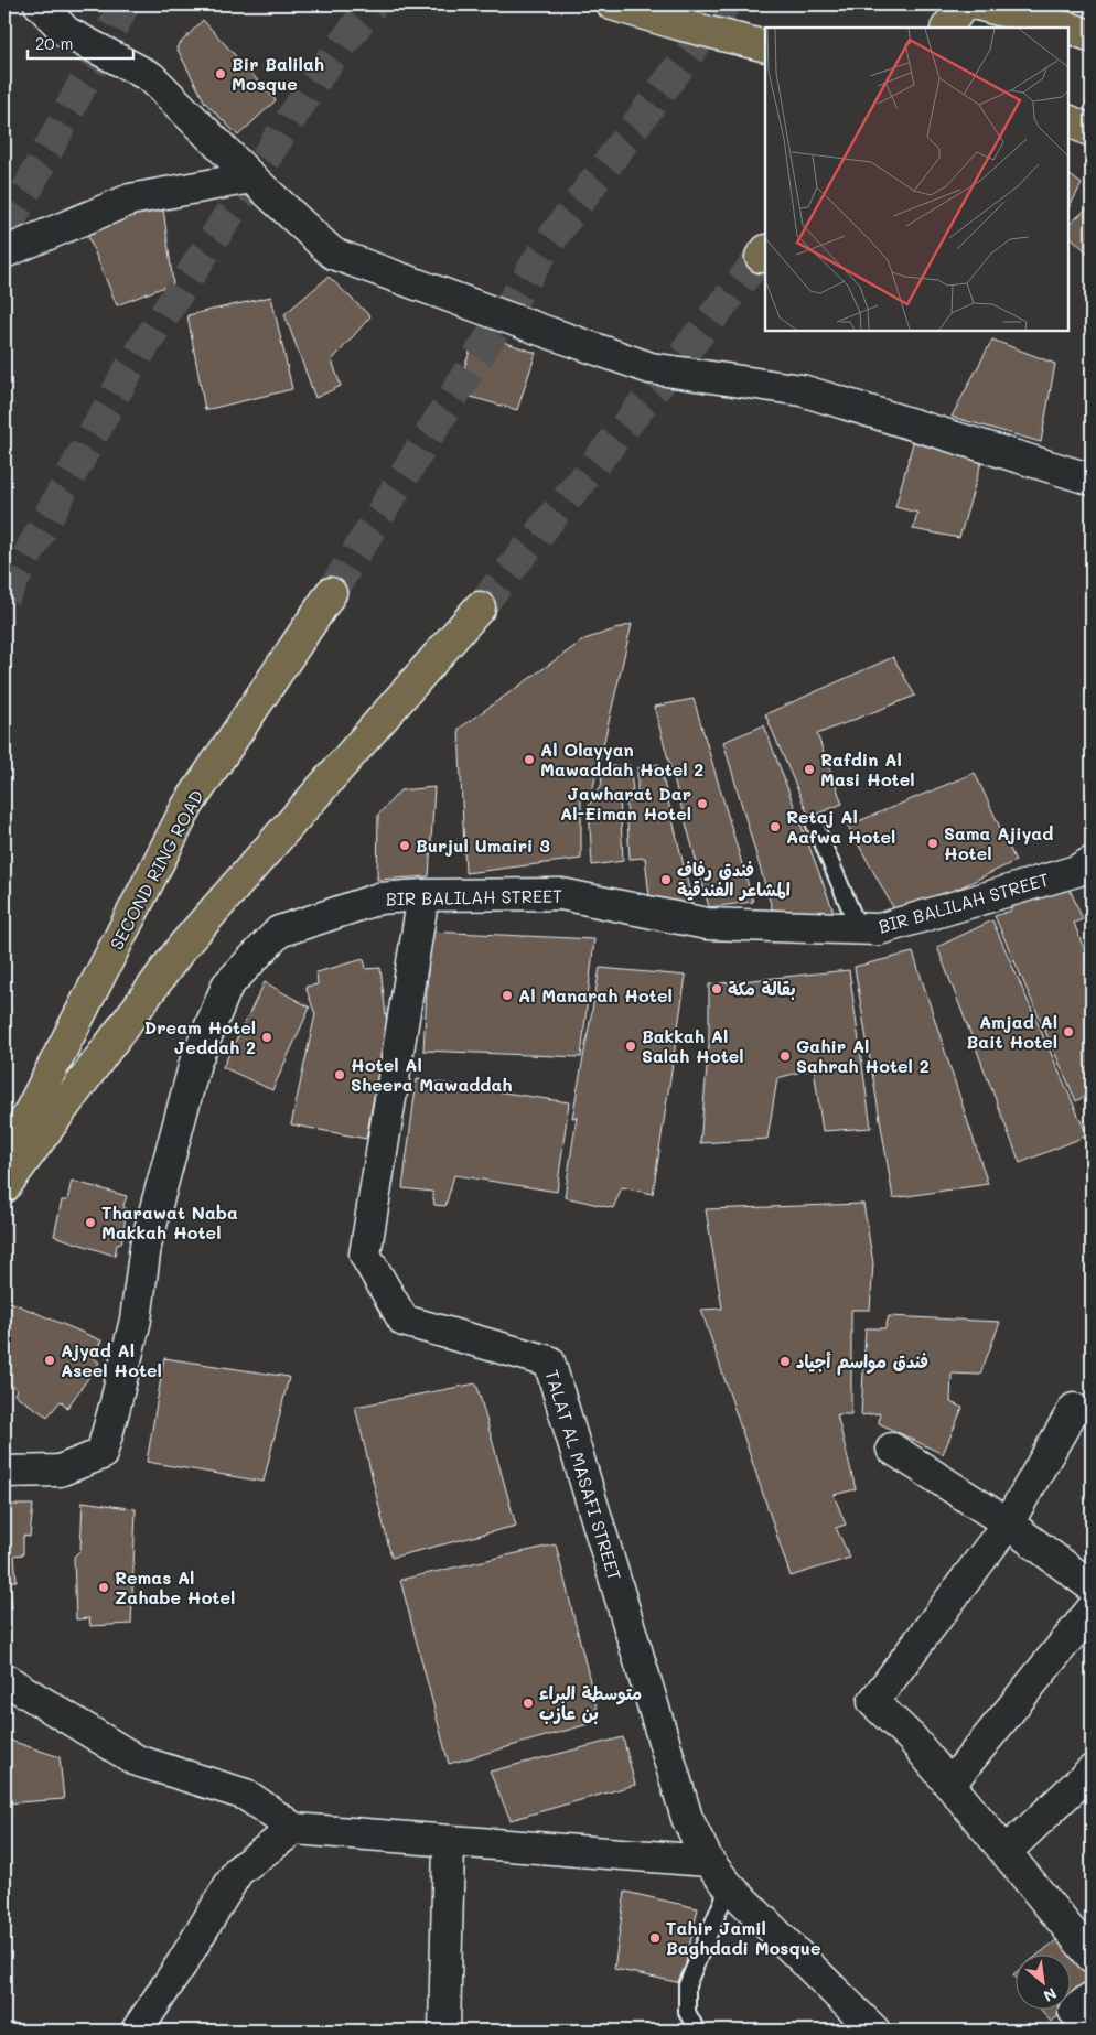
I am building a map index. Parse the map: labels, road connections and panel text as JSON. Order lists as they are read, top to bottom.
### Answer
{
  "streets": {
    "main road": ["SECOND RING ROAD"],
    "street": ["BIR BALILAH STREET", "TALAT AL MASAFI STREET"]
  },
  "crossings": [
    ["BIR BALILAH STREET", "TALAT AL MASAFI STREET"]
  ],
  "places": [
    "Bir Balilah Mosque",
    "Al Olayyan Mawaddah Hotel 2",
    "Rafdin Al Masi Hotel",
    "Jawharat Dar Al-Eiman Hotel",
    "Retaj Al Aafwa Hotel",
    "Sama Ajiyad Hotel",
    "Burjul Umairi 3",
    "فندق رفاف المشاعر الفندقية",
    "بقالة مكة",
    "Al Manarah Hotel",
    "Amjad Al Bait Hotel",
    "Dream Hotel Jeddah 2",
    "Bakkah Al Salah Hotel",
    "Gahir Al Sahrah Hotel 2",
    "Hotel Al Sheera Mawaddah",
    "Tharawat Naba Makkah Hotel",
    "Ajyad Al Aseel Hotel",
    "فندق مواسم أجياد",
    "Remas Al Zahabe Hotel",
    "متوسطة البراء بن عازب",
    "Tahir Jamil Baghdadi Mosque"
  ],
  "scale_bar": "20 m",
  "north": "bottom right"
}
